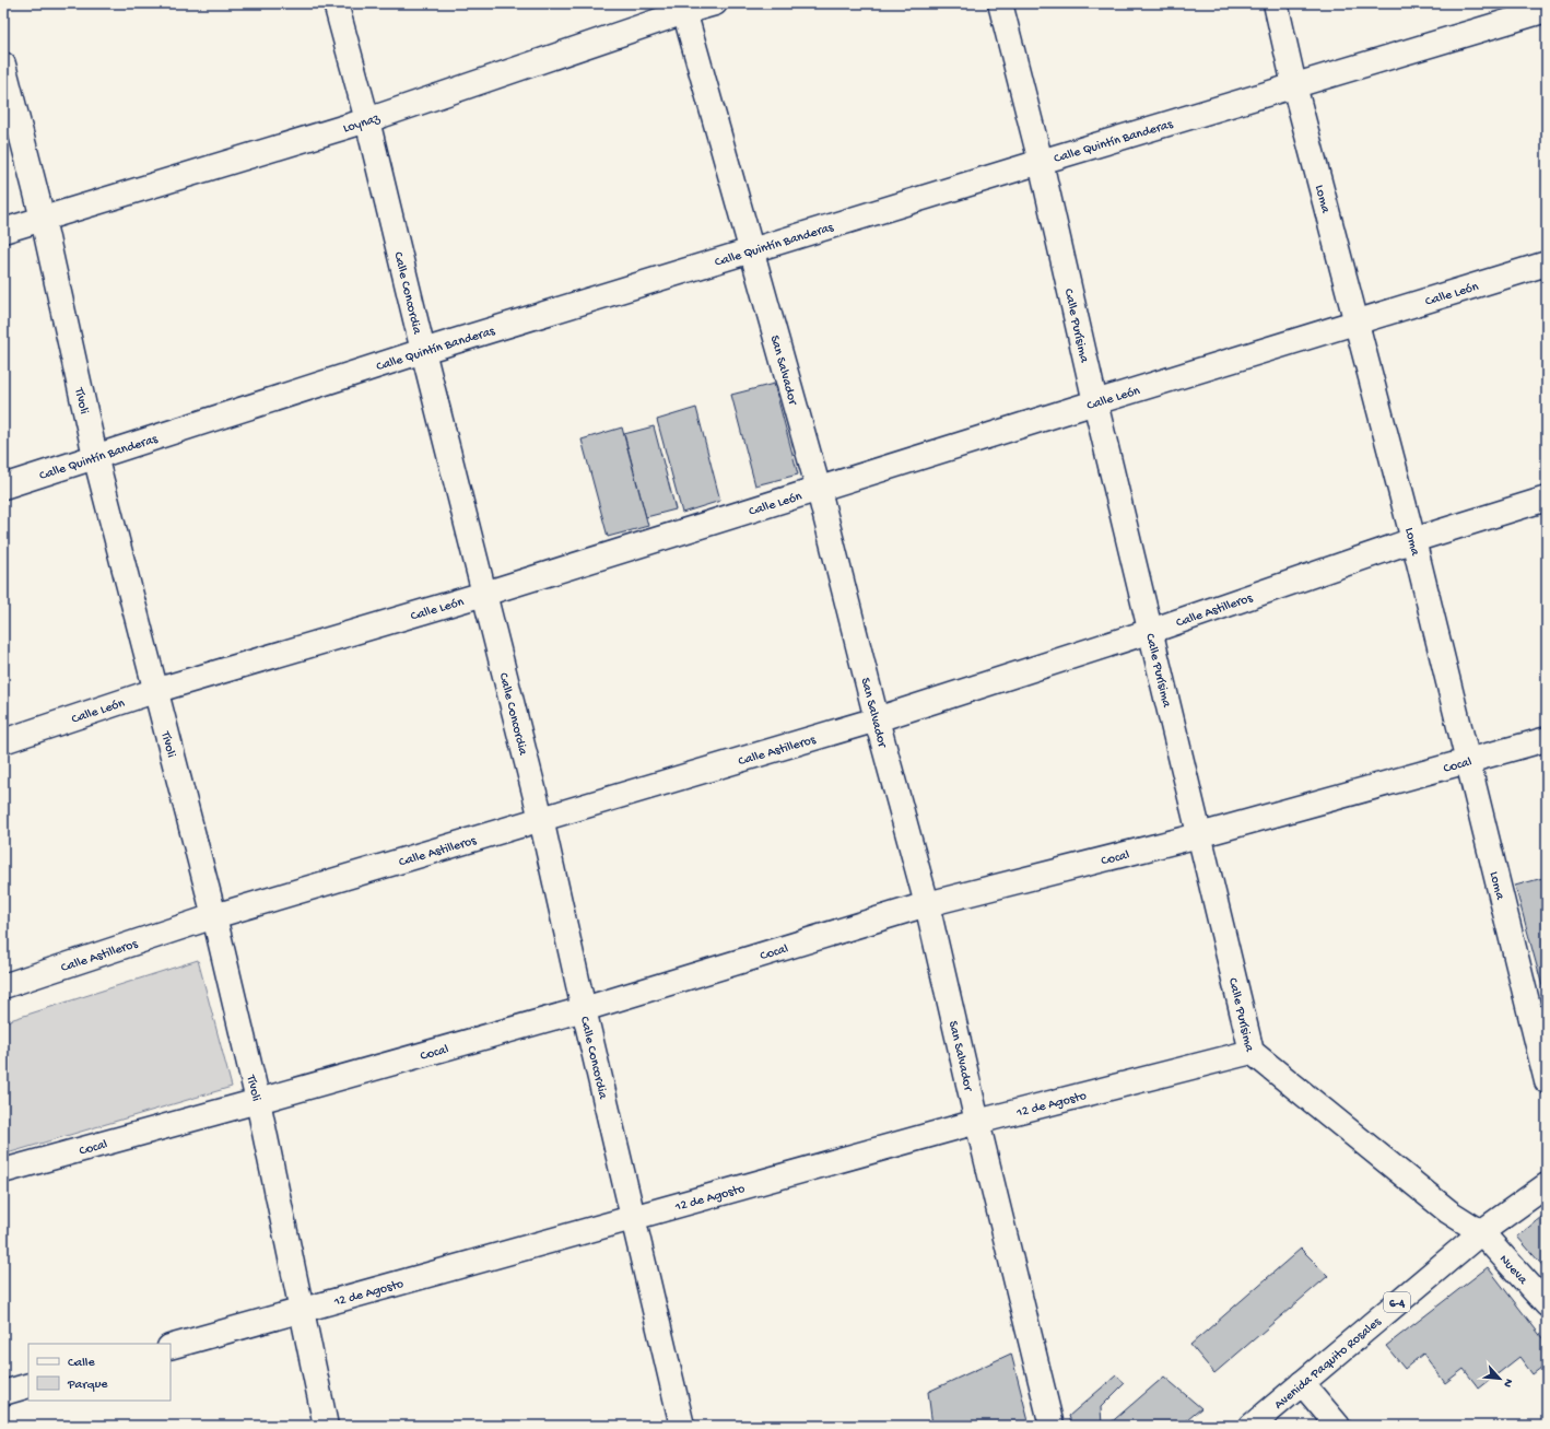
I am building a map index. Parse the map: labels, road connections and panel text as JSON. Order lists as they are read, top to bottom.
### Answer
{
  "streets": {
    "street": [
      "Loynaz",
      "Calle Quintín Banderas",
      "Loma",
      "Calle Concordia",
      "Calle León",
      "Calle Purísima",
      "San Salvador",
      "Tívoli",
      "Calle Astilleros",
      "Cocal",
      "12 de Agosto",
      "Nueva",
      "6-4",
      "Avenida Paquito Rosales"
    ]
  },
  "crossings": [
    ["Loynaz", "Calle Concordia"],
    ["Loynaz", "San Salvador"],
    ["Loynaz", "Tívoli"],
    ["Calle Quintín Banderas", "Loma"],
    ["Calle Quintín Banderas", "Calle Concordia"],
    ["Calle Quintín Banderas", "Calle Purísima"],
    ["Calle Quintín Banderas", "San Salvador"],
    ["Calle Quintín Banderas", "Tívoli"],
    ["Loma", "Calle León"],
    ["Loma", "Calle Astilleros"],
    ["Loma", "Cocal"],
    ["Calle Concordia", "Calle León"],
    ["Calle Concordia", "Calle Astilleros"],
    ["Calle Concordia", "Cocal"],
    ["Calle Concordia", "12 de Agosto"],
    ["Calle León", "Calle Purísima"],
    ["Calle León", "San Salvador"],
    ["Calle León", "Tívoli"],
    ["Calle Purísima", "Calle Astilleros"],
    ["Calle Purísima", "Cocal"],
    ["Calle Purísima", "12 de Agosto"],
    ["Calle Purísima", "Nueva"],
    ["Calle Purísima", "Avenida Paquito Rosales"],
    ["San Salvador", "Calle Astilleros"],
    ["San Salvador", "Cocal"],
    ["San Salvador", "12 de Agosto"],
    ["Tívoli", "Calle Astilleros"],
    ["Tívoli", "Cocal"],
    ["Tívoli", "12 de Agosto"],
    ["Nueva", "Avenida Paquito Rosales"]
  ],
  "legend": ["Calle", "Parque"],
  "north": "bottom right"
}
